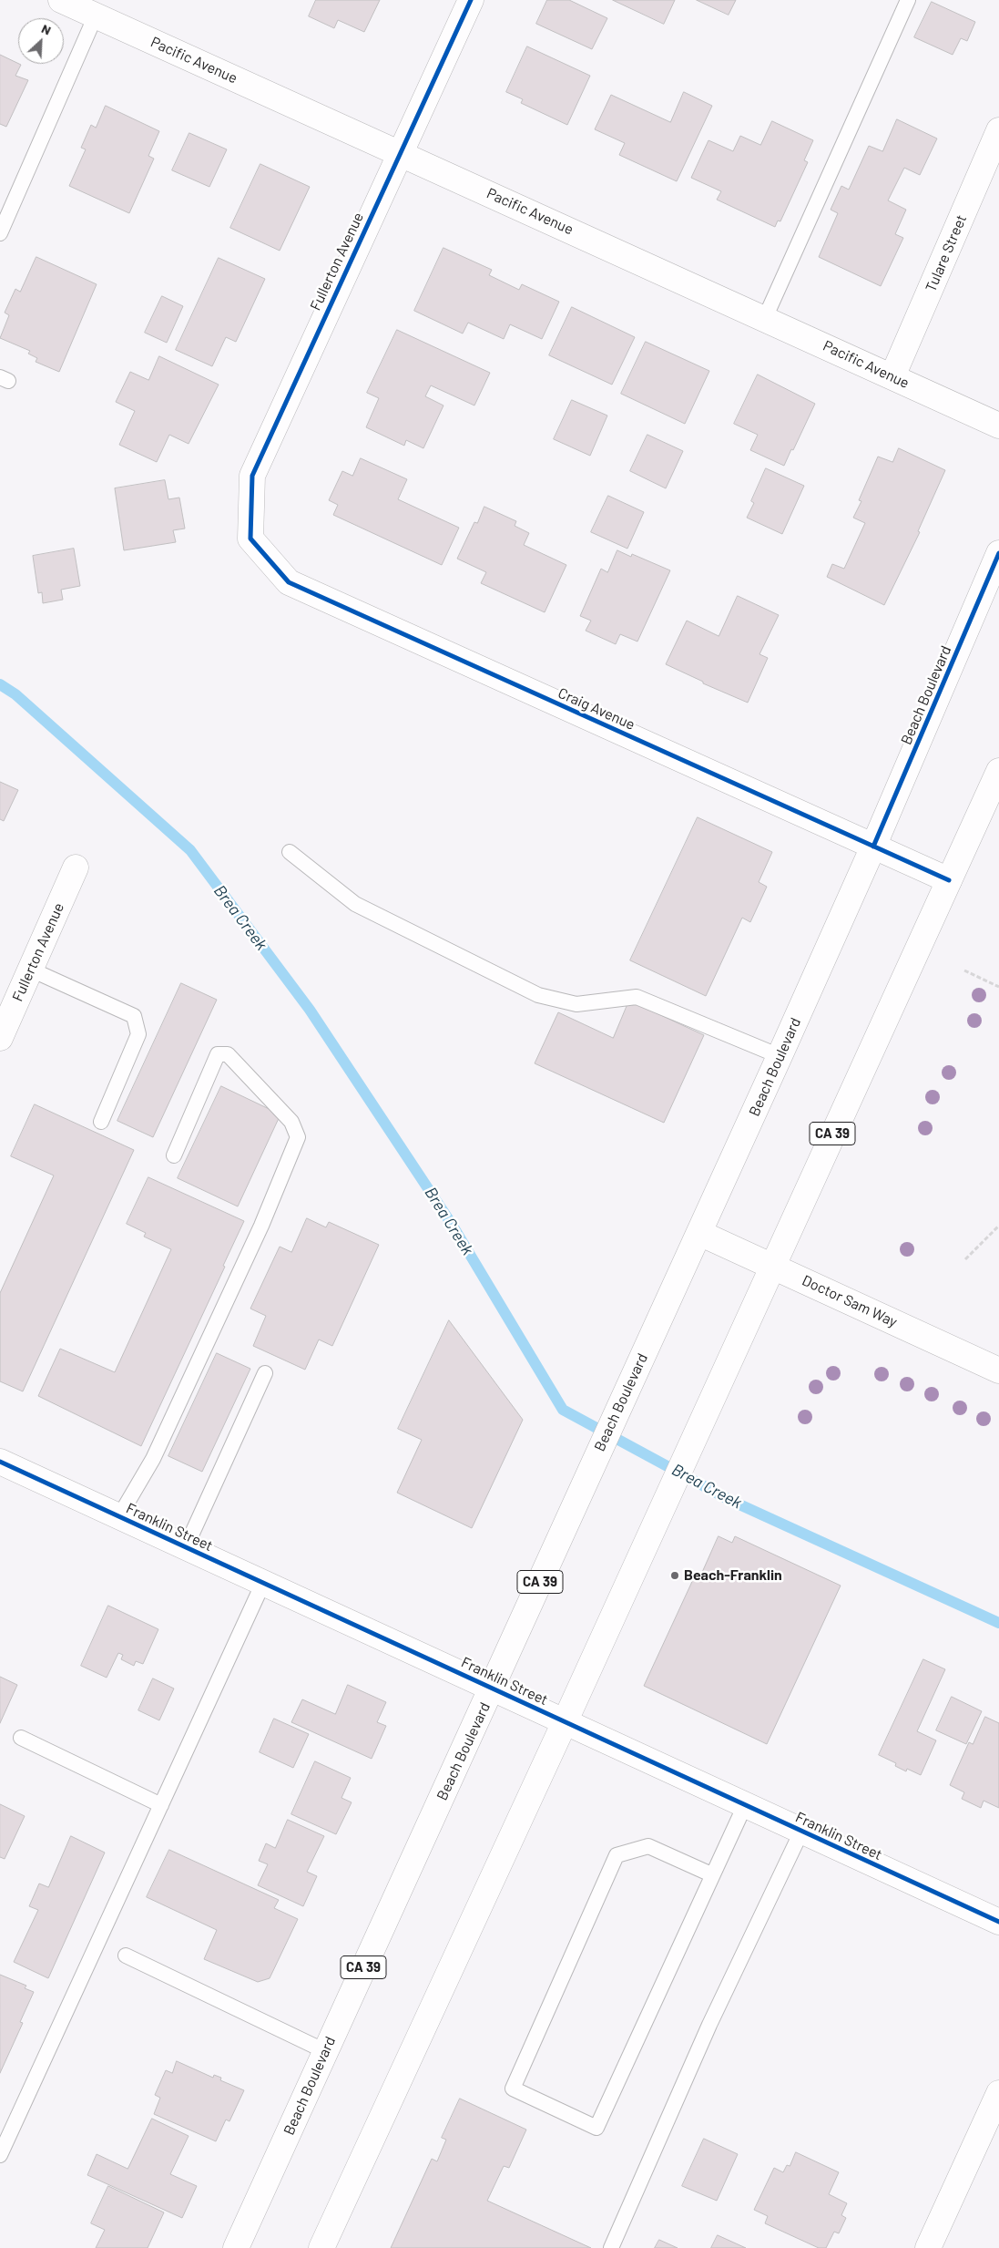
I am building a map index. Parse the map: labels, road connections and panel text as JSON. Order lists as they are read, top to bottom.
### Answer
{
  "streets": {
    "street": [
      "Pacific Avenue",
      "Tulare Street",
      "Fullerton Avenue",
      "Beach Boulevard",
      "Craig Avenue",
      "CA 39",
      "Doctor Sam Way",
      "Franklin Street"
    ]
  },
  "crossings": [
    ["Pacific Avenue", "Tulare Street"],
    ["Pacific Avenue", "Fullerton Avenue"],
    ["Fullerton Avenue", "Craig Avenue"],
    ["Beach Boulevard", "Craig Avenue"],
    ["Beach Boulevard", "Doctor Sam Way"],
    ["Beach Boulevard", "Franklin Street"],
    ["Craig Avenue", "CA 39"],
    ["CA 39", "Doctor Sam Way"],
    ["CA 39", "Franklin Street"]
  ],
  "water": ["Brea Creek"],
  "places": ["Beach-Franklin"],
  "north": "top right"
}
